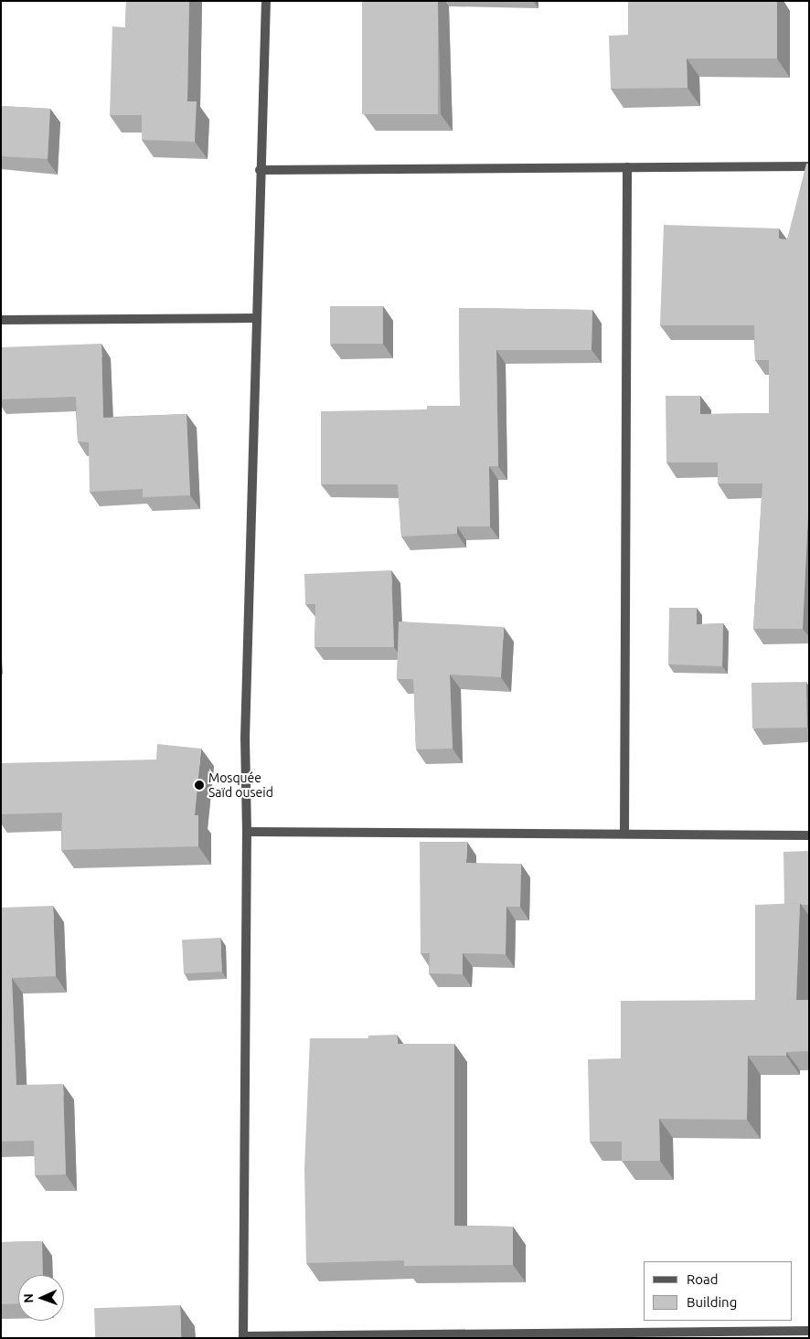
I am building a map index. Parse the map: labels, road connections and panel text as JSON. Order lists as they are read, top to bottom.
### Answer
{
  "places": ["Mosquée Saïd ouseid"],
  "legend": ["Road", "Building"],
  "north": "left"
}
